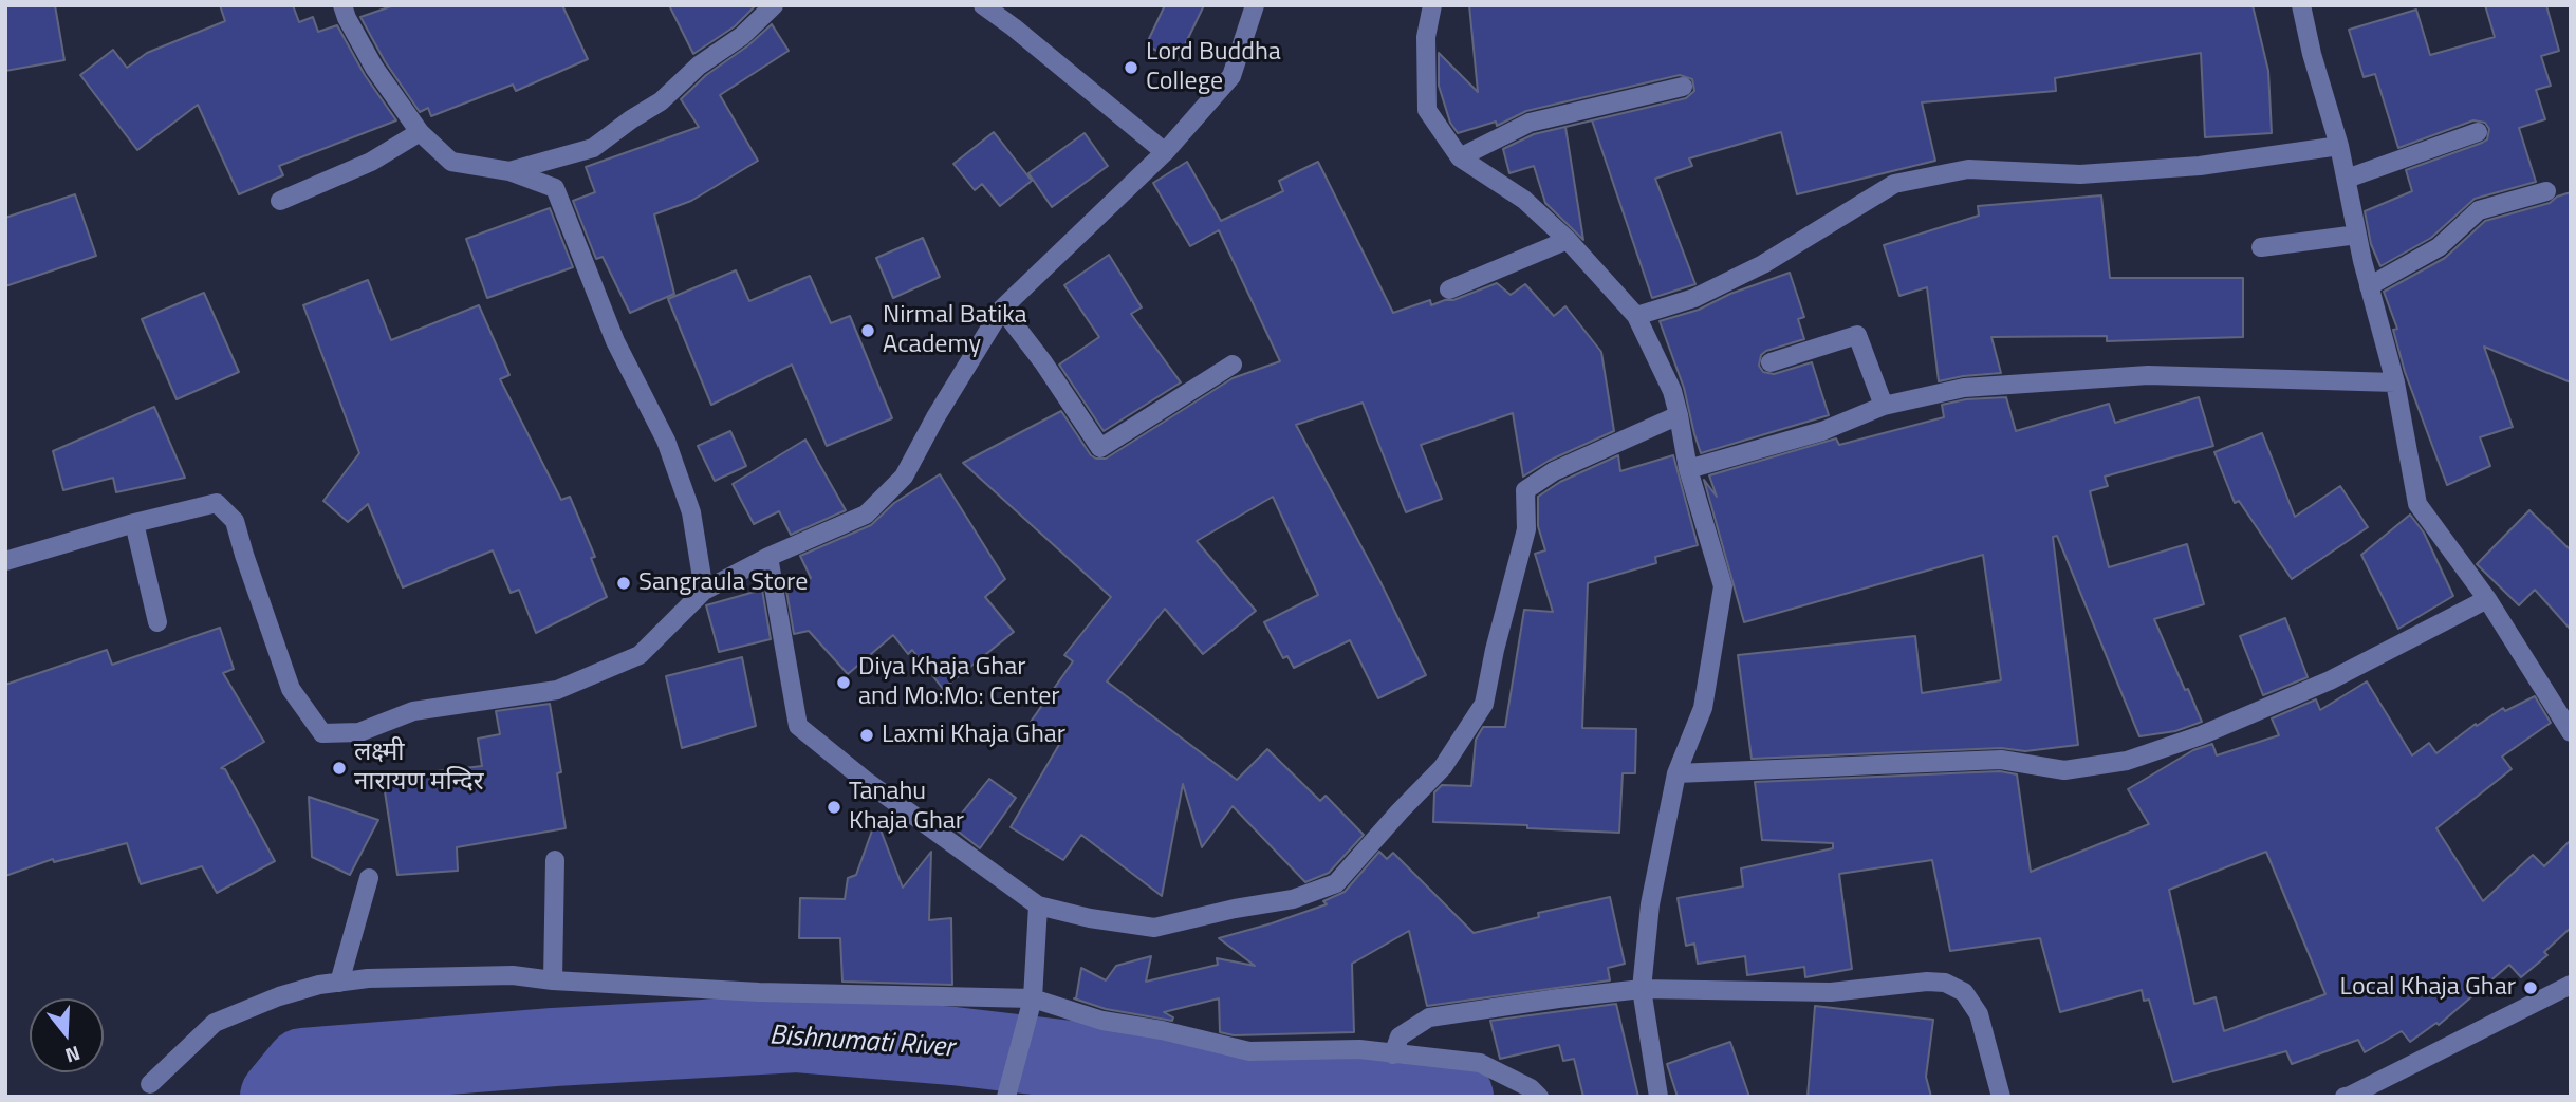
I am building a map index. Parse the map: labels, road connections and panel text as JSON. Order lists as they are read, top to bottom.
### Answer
{
  "water": ["Bishnumati River"],
  "places": [
    "Lord Buddha College",
    "Nirmal Batika Academy",
    "Sangraula Store",
    "Diya Khaja Ghar and Mo:Mo: Center",
    "Laxmi Khaja Ghar",
    "लक्ष्मी नारायण मन्दिर",
    "Tanahu Khaja Ghar",
    "Local Khaja Ghar"
  ],
  "north": "bottom"
}
